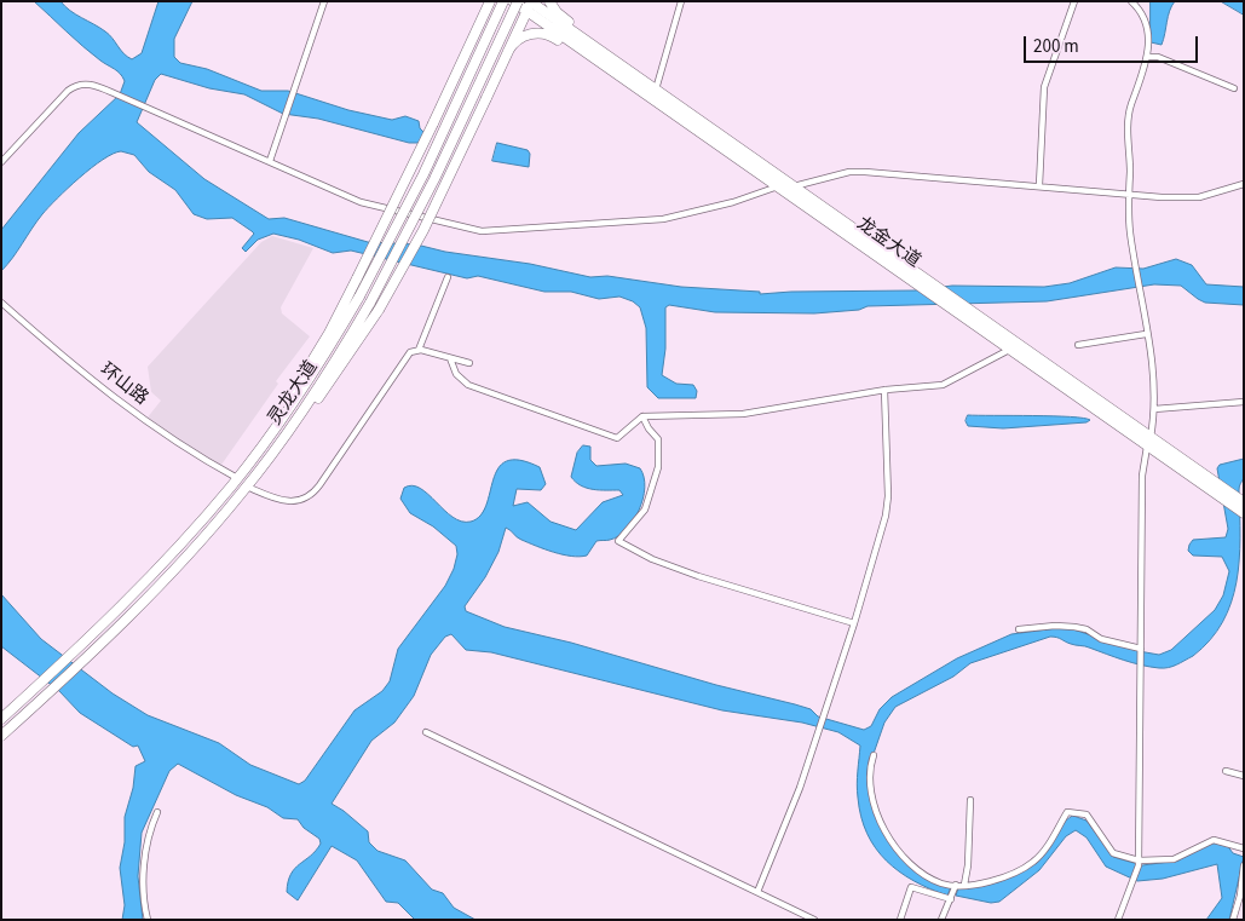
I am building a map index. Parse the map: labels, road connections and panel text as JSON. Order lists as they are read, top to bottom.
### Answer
{
  "streets": {
    "main road": ["龙金大道", "灵龙大道"],
    "street": ["环山路"]
  },
  "crossings": [
    ["环山路", "灵龙大道"]
  ],
  "scale_bar": "200 m"
}
